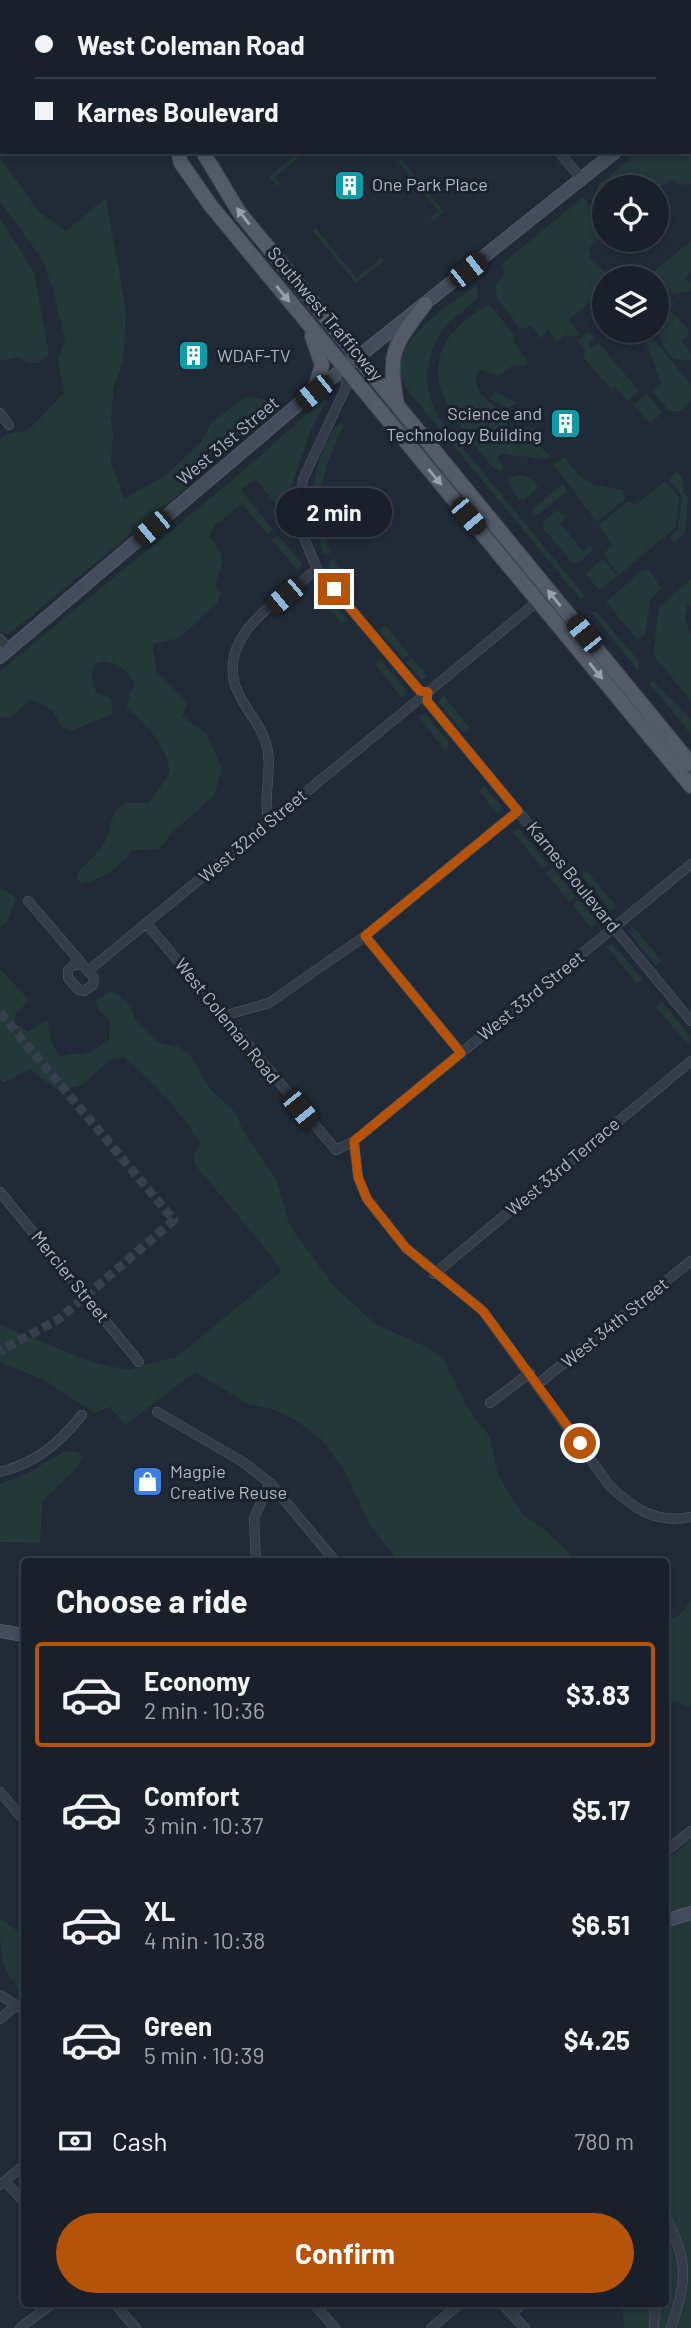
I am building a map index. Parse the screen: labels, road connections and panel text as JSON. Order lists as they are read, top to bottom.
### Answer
{
  "streets": {
    "main road": ["Southwest Trafficway", "West 31st Street"],
    "street": [
      "West 32nd Street",
      "Karnes Boulevard",
      "West 33rd Street",
      "West Coleman Road",
      "West 33rd Terrace",
      "Mercier Street",
      "West 34th Street"
    ]
  },
  "crossings": [
    ["Southwest Trafficway", "West 31st Street"],
    ["Southwest Trafficway", "West 32nd Street"],
    ["Southwest Trafficway", "Karnes Boulevard"],
    ["West 31st Street", "Karnes Boulevard"],
    ["West 32nd Street", "Karnes Boulevard"],
    ["West 32nd Street", "West Coleman Road"],
    ["Karnes Boulevard", "West 33rd Street"],
    ["West 33rd Street", "West Coleman Road"]
  ],
  "places": {
    "building": ["One Park Place", "WDAF-TV", "Science and Technology Building"],
    "shop": ["Magpie Creative Reuse"]
  },
  "page": {
    "banner": ["West Coleman Road", "Karnes Boulevard"],
    "bubble": "2 min",
    "heading": "Choose a ride",
    "list": [
      {
        "name": "Economy",
        "note": "2 min · 10:36",
        "value": "$3.83"
      },
      {
        "name": "Comfort",
        "note": "3 min · 10:37",
        "value": "$5.17"
      },
      {
        "name": "XL",
        "note": "4 min · 10:38",
        "value": "$6.51"
      },
      {
        "name": "Green",
        "note": "5 min · 10:39",
        "value": "$4.25"
      }
    ],
    "pay": ["Cash", "780 m"],
    "buttons": "Confirm"
  }
}
